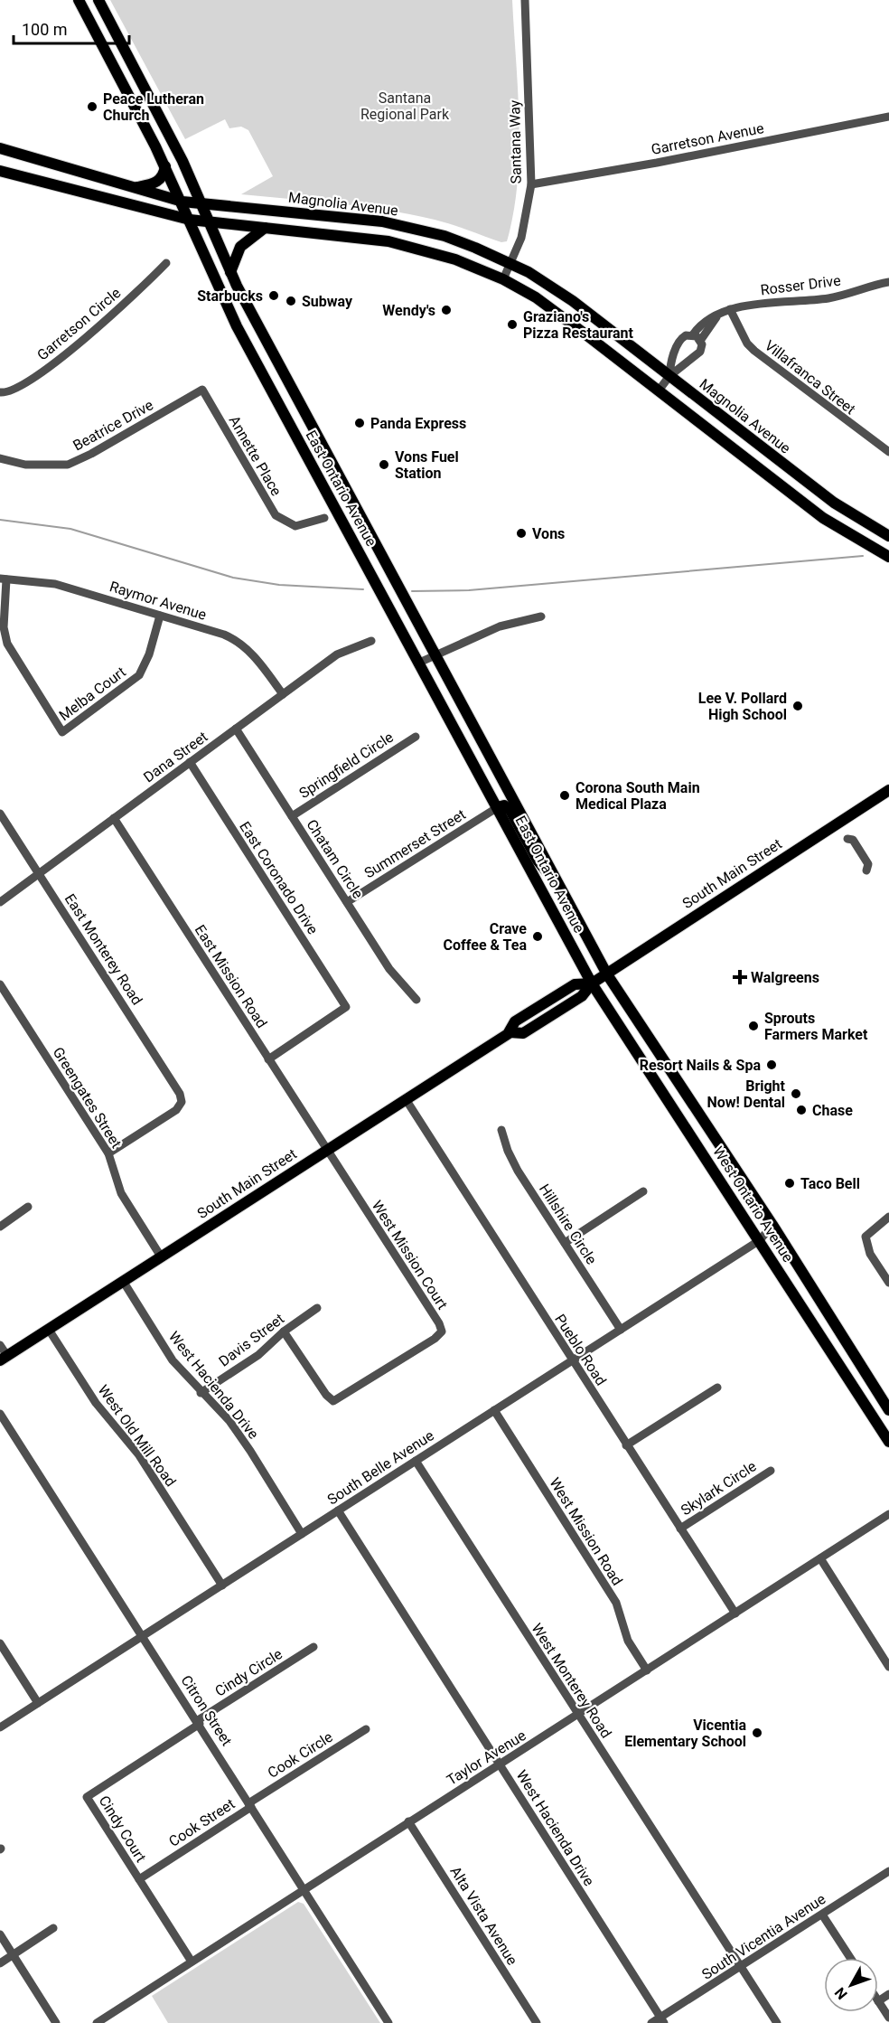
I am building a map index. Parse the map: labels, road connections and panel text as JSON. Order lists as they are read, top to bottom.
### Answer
{
  "streets": {
    "main road": [
      "Magnolia Avenue",
      "East Ontario Avenue",
      "South Main Street",
      "West Ontario Avenue"
    ],
    "street": [
      "Garretson Avenue",
      "Santana Way",
      "Rosser Drive",
      "Garretson Circle",
      "Villafranca Street",
      "Beatrice Drive",
      "Annette Place",
      "Raymor Avenue",
      "Melba Court",
      "Dana Street",
      "Springfield Circle",
      "Summerset Street",
      "Chatam Circle",
      "East Coronado Drive",
      "East Monterey Road",
      "East Mission Road",
      "Greengates Street",
      "Hillshire Circle",
      "West Mission Court",
      "Davis Street",
      "Pueblo Road",
      "West Hacienda Drive",
      "West Old Mill Road",
      "South Belle Avenue",
      "Skylark Circle",
      "West Mission Road",
      "Cindy Circle",
      "West Monterey Road",
      "Citron Street",
      "Cook Circle",
      "Taylor Avenue",
      "Cook Street",
      "Cindy Court",
      "Alta Vista Avenue",
      "South Vicentia Avenue"
    ]
  },
  "crossings": [
    ["Garretson Avenue", "Santana Way"],
    ["Santana Way", "Magnolia Avenue"],
    ["Magnolia Avenue", "Rosser Drive"],
    ["Magnolia Avenue", "East Ontario Avenue"],
    ["Rosser Drive", "Villafranca Street"],
    ["Beatrice Drive", "Annette Place"],
    ["East Ontario Avenue", "Summerset Street"],
    ["East Ontario Avenue", "South Main Street"],
    ["East Ontario Avenue", "West Ontario Avenue"],
    ["Raymor Avenue", "Melba Court"],
    ["Raymor Avenue", "Dana Street"],
    ["Dana Street", "Chatam Circle"],
    ["Dana Street", "East Coronado Drive"],
    ["Dana Street", "East Monterey Road"],
    ["Dana Street", "East Mission Road"],
    ["Springfield Circle", "Chatam Circle"],
    ["Summerset Street", "Chatam Circle"],
    ["South Main Street", "East Mission Road"],
    ["South Main Street", "Greengates Street"],
    ["South Main Street", "West Ontario Avenue"],
    ["South Main Street", "West Mission Court"],
    ["South Main Street", "Pueblo Road"],
    ["South Main Street", "West Hacienda Drive"],
    ["South Main Street", "West Old Mill Road"],
    ["East Coronado Drive", "East Mission Road"],
    ["East Monterey Road", "Greengates Street"],
    ["East Mission Road", "West Mission Court"],
    ["West Ontario Avenue", "South Belle Avenue"],
    ["Hillshire Circle", "South Belle Avenue"],
    ["West Mission Court", "Davis Street"],
    ["Davis Street", "West Hacienda Drive"],
    ["Pueblo Road", "South Belle Avenue"],
    ["Pueblo Road", "Skylark Circle"],
    ["Pueblo Road", "Taylor Avenue"],
    ["West Hacienda Drive", "South Belle Avenue"],
    ["West Hacienda Drive", "Taylor Avenue"],
    ["West Hacienda Drive", "South Vicentia Avenue"],
    ["West Old Mill Road", "South Belle Avenue"],
    ["South Belle Avenue", "West Mission Road"],
    ["South Belle Avenue", "West Monterey Road"],
    ["South Belle Avenue", "Citron Street"],
    ["West Mission Road", "Taylor Avenue"],
    ["Cindy Circle", "Citron Street"],
    ["Cindy Circle", "Cindy Court"],
    ["West Monterey Road", "Taylor Avenue"],
    ["West Monterey Road", "South Vicentia Avenue"],
    ["Citron Street", "Cook Circle"],
    ["Citron Street", "Taylor Avenue"],
    ["Citron Street", "Cook Street"],
    ["Citron Street", "Cindy Court"],
    ["Cook Circle", "Cook Street"],
    ["Taylor Avenue", "Cindy Court"],
    ["Taylor Avenue", "Alta Vista Avenue"],
    ["Cook Street", "Cindy Court"]
  ],
  "parks": ["Santana Regional Park"],
  "places": {
    "other": [
      "Peace Lutheran Church",
      "Starbucks",
      "Subway",
      "Wendy's",
      "Graziano's Pizza Restaurant",
      "Panda Express",
      "Vons Fuel Station",
      "Vons",
      "Lee V. Pollard High School",
      "Corona South Main Medical Plaza",
      "Crave Coffee & Tea",
      "Sprouts Farmers Market",
      "Resort Nails & Spa",
      "Bright Now! Dental",
      "Chase",
      "Taco Bell",
      "Vicentia Elementary School"
    ],
    "health": ["Walgreens"]
  },
  "scale_bar": "100 m",
  "north": "bottom left"
}
